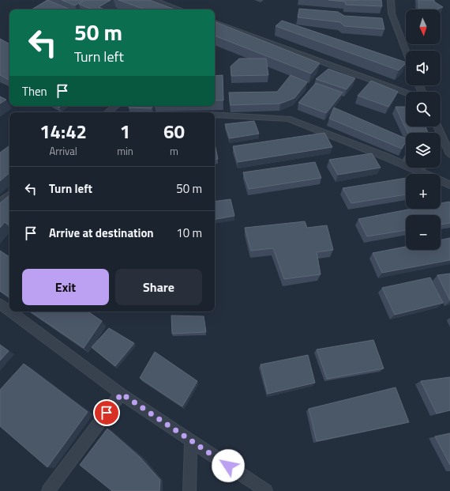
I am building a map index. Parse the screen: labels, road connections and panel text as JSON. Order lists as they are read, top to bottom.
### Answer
{
  "north": "bottom",
  "page": {
    "map_buttons": ["+", "−"],
    "turn": ["50 m", "Turn left"],
    "then": "Then",
    "eta": [
      "14:42",
      "Arrival",
      "1",
      "min",
      "60",
      "m"
    ],
    "list": [
      {
        "name": "Turn left",
        "value": "50 m"
      },
      {
        "name": "Arrive at destination",
        "value": "10 m"
      }
    ],
    "buttons": ["Exit", "Share"]
  }
}
